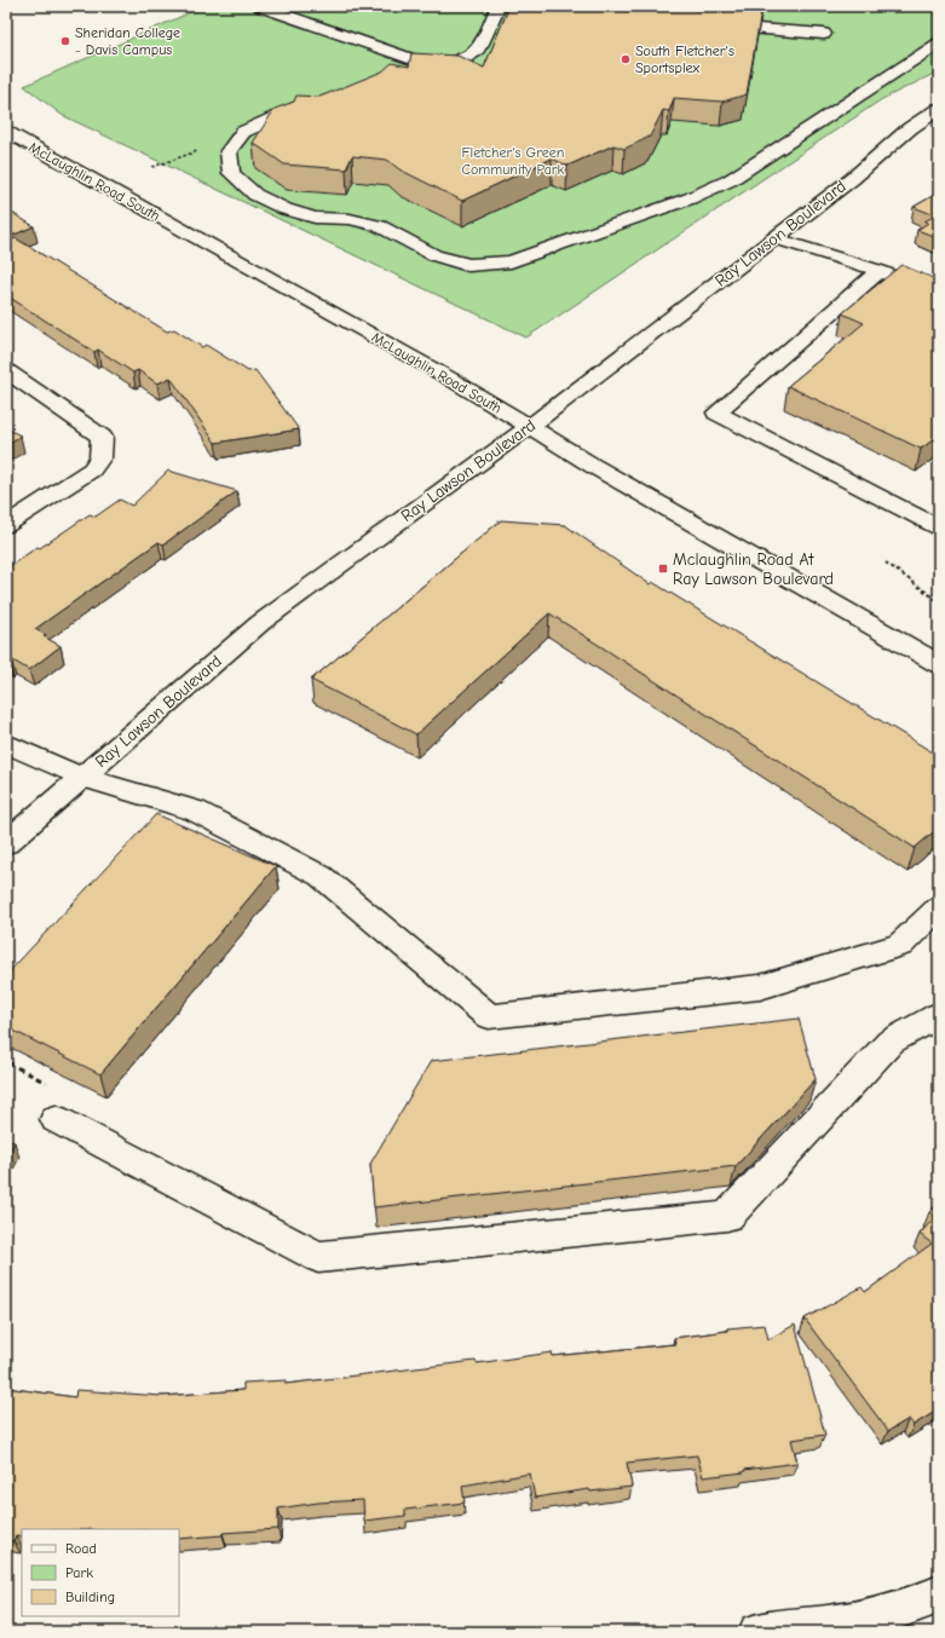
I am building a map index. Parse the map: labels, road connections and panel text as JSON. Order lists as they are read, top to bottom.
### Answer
{
  "streets": {
    "street": ["McLaughlin Road South", "Ray Lawson Boulevard"]
  },
  "crossings": [
    ["McLaughlin Road South", "Ray Lawson Boulevard"]
  ],
  "parks": ["Fletcher's Green Community Park"],
  "places": {
    "other": ["Sheridan College - Davis Campus", "South Fletcher's Sportsplex"],
    "transit": ["Mclaughlin Road At Ray Lawson Boulevard"]
  },
  "legend": ["Road", "Park", "Building"]
}
